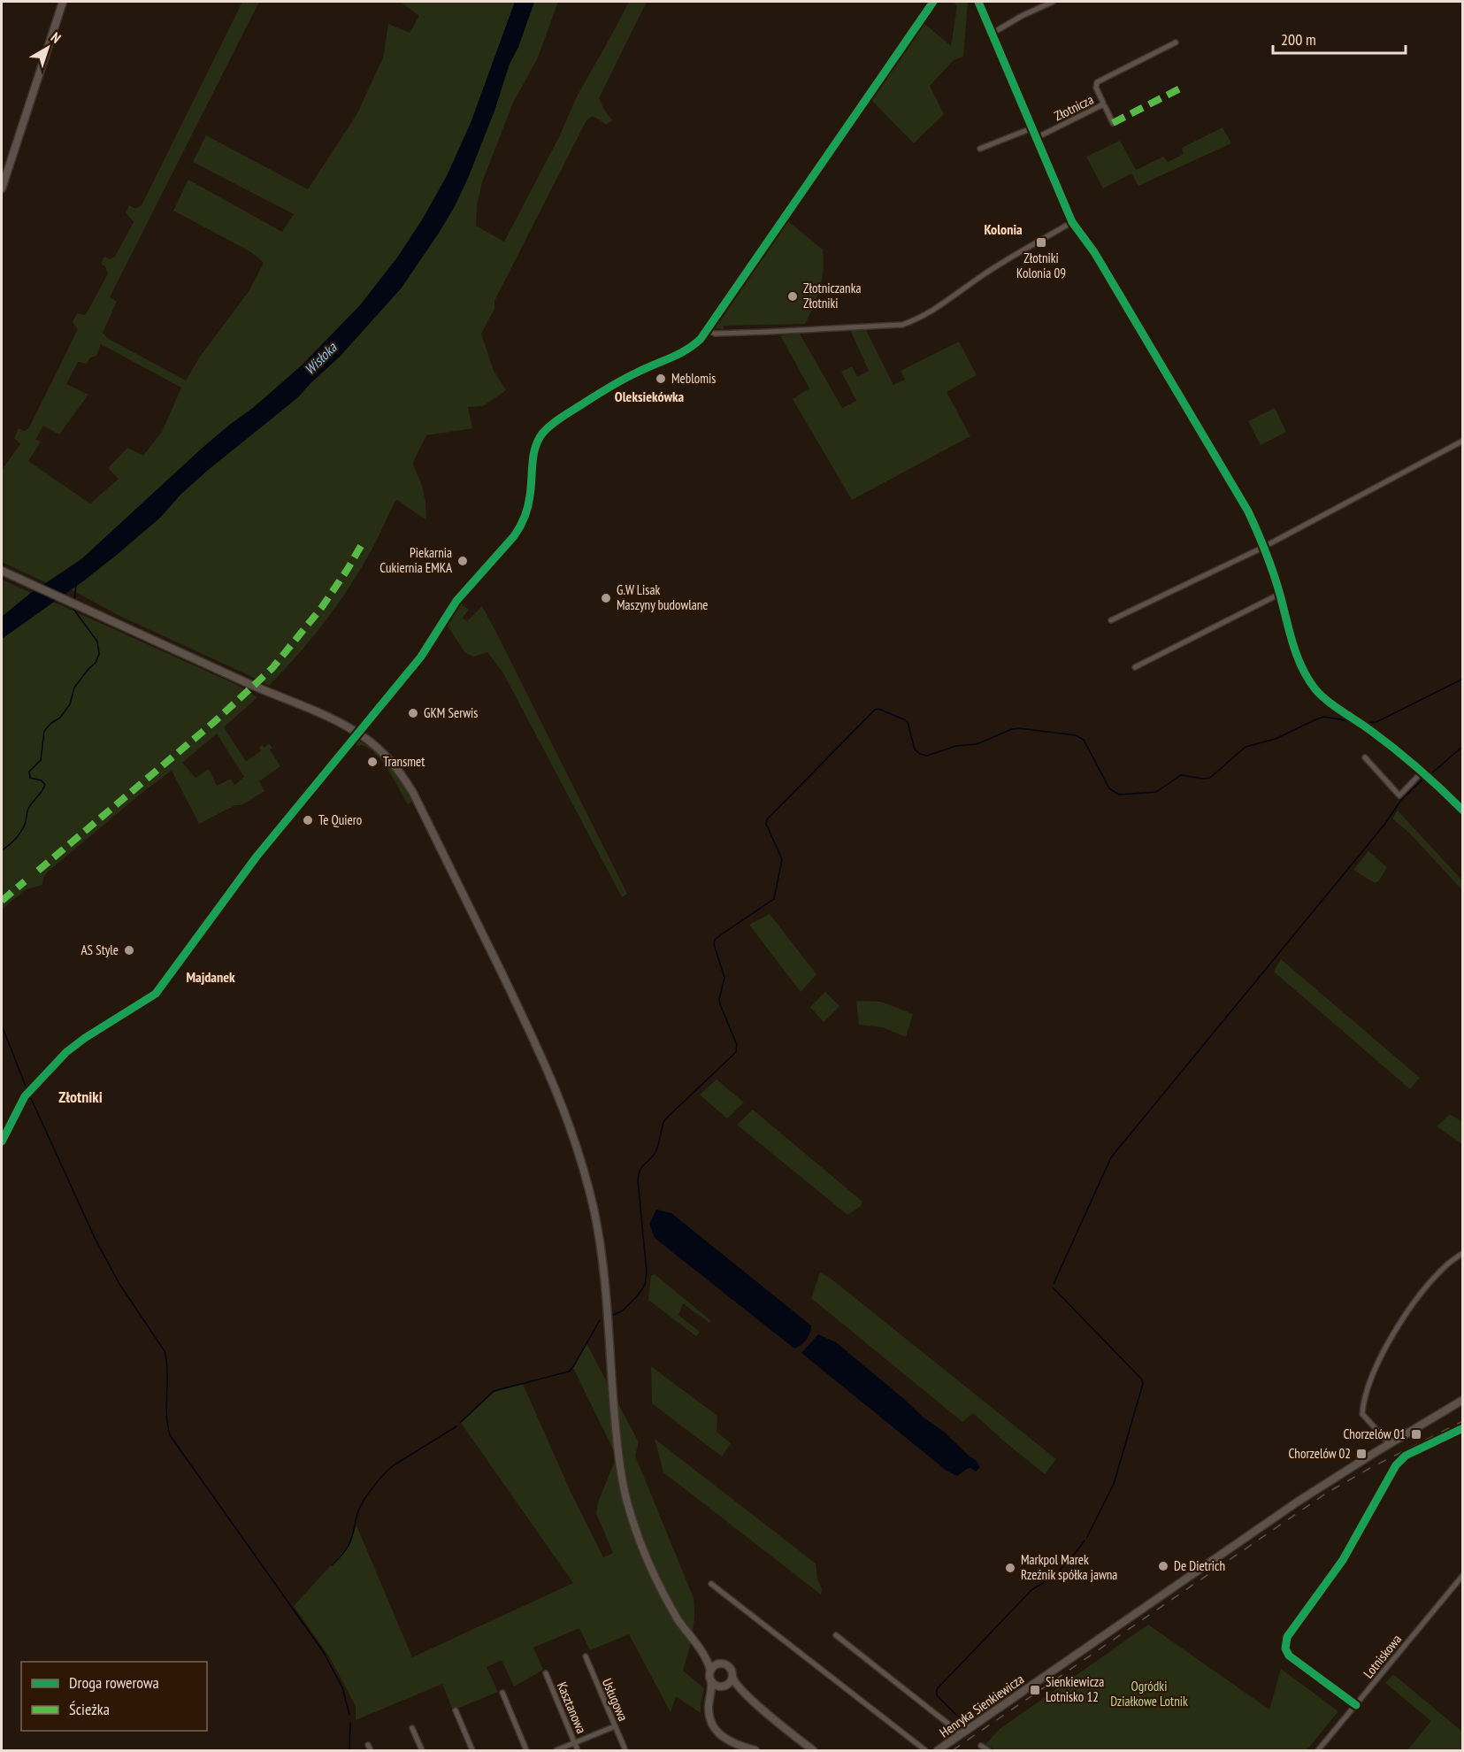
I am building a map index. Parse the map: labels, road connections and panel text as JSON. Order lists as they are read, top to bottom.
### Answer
{
  "streets": {
    "main road": ["Henryka Sienkiewicza"],
    "street": [
      "Złotnicza",
      "Lotniskowa",
      "Usługowa",
      "Kasztanowa"
    ]
  },
  "districts": [
    "Kolonia",
    "Oleksiekówka",
    "Majdanek",
    "Złotniki"
  ],
  "water": ["Wisłoka"],
  "parks": ["Ogródki Działkowe Lotnik"],
  "places": {
    "transit": [
      "Złotniki Kolonia 09",
      "Chorzelów 01",
      "Chorzelów 02",
      "Sienkiewicza Lotnisko 12"
    ],
    "other": [
      "Złotniczanka Złotniki",
      "Meblomis",
      "Piekarnia Cukiernia EMKA",
      "G.W Lisak Maszyny budowlane",
      "GKM Serwis",
      "Transmet",
      "Te Quiero",
      "AS Style",
      "De Dietrich",
      "Markpol Marek Rzeźnik spółka jawna"
    ]
  },
  "legend": ["Droga rowerowa", "Ścieżka"],
  "scale_bar": "200 m",
  "north": "top right"
}
